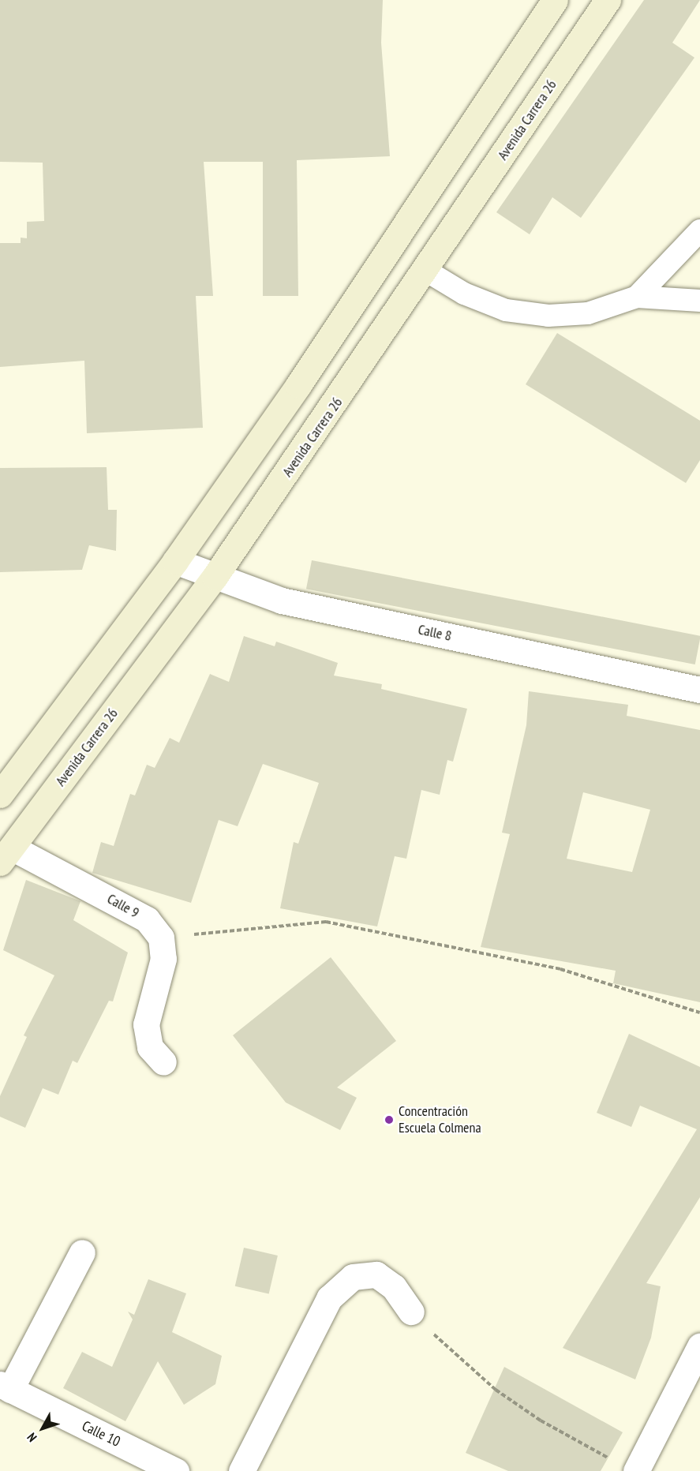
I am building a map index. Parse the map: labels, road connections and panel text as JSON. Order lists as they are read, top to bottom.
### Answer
{
  "streets": {
    "main road": ["Avenida Carrera 26"],
    "street": ["Calle 8", "Calle 9", "Calle 10"]
  },
  "crossings": [
    ["Avenida Carrera 26", "Calle 8"],
    ["Avenida Carrera 26", "Calle 9"]
  ],
  "places": ["Concentración Escuela Colmena"],
  "north": "bottom left"
}
